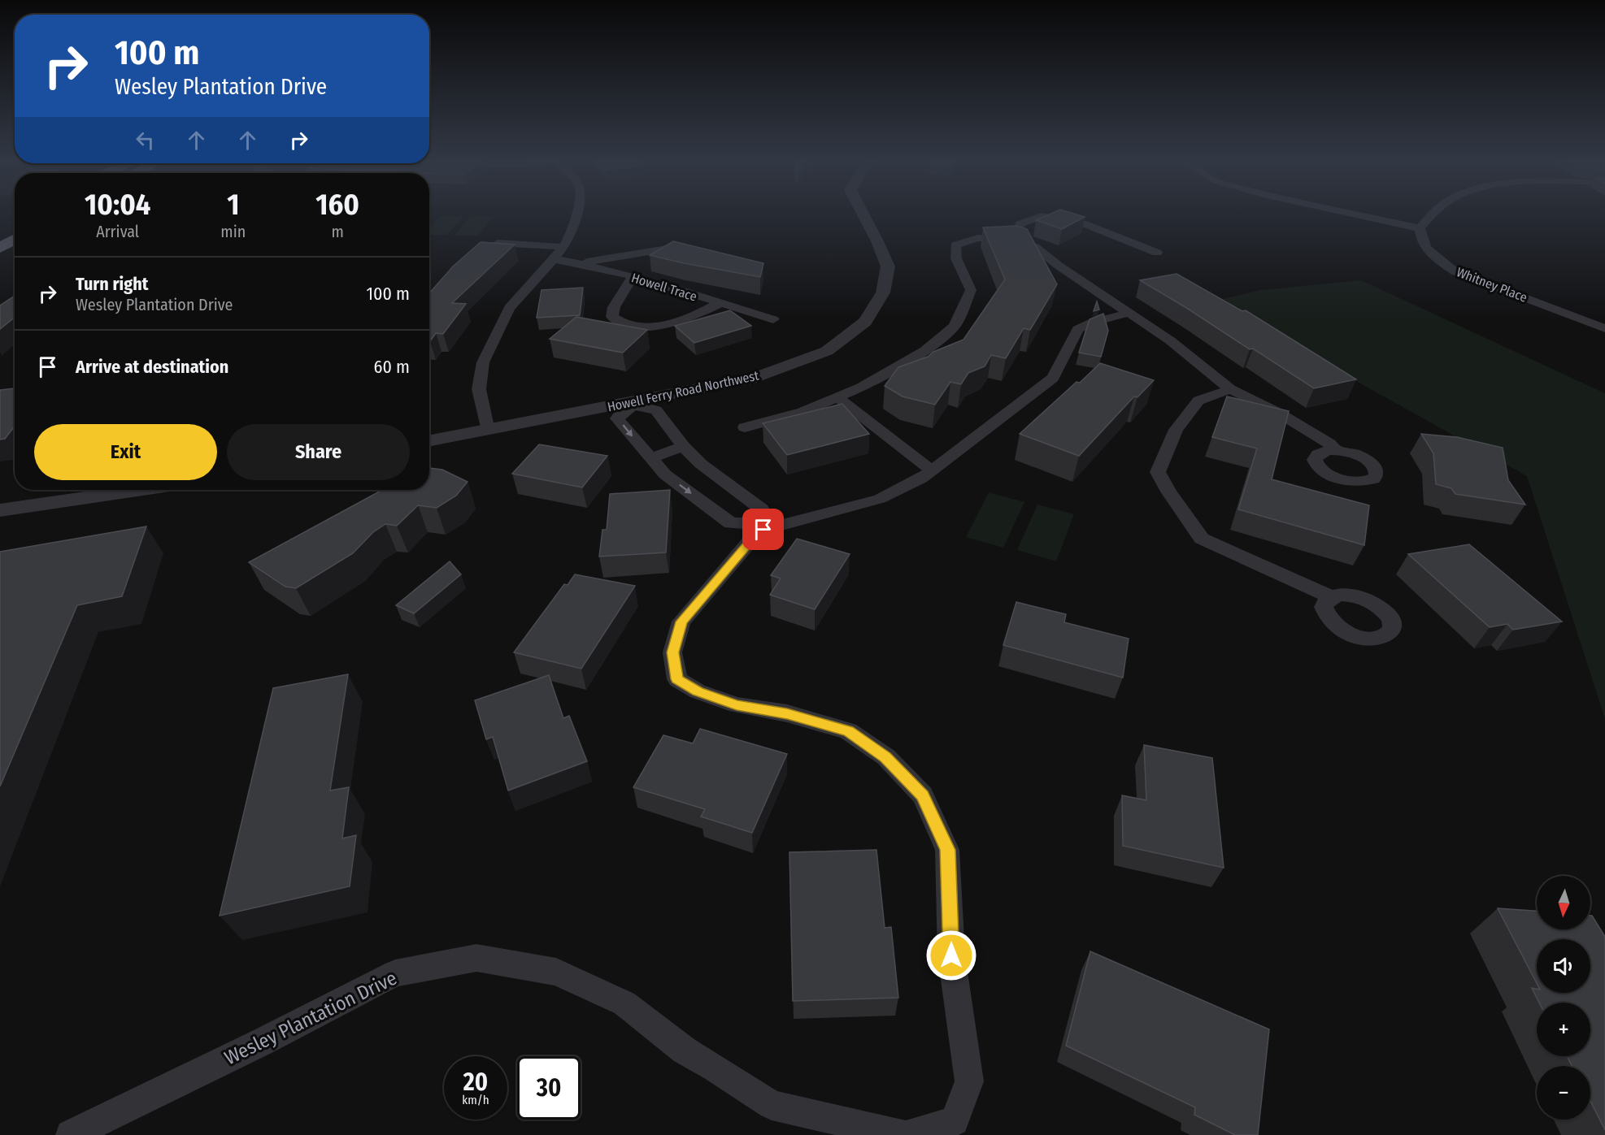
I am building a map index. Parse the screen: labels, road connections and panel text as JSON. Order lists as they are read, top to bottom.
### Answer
{
  "streets": {
    "street": [
      "Whitney Place",
      "Howell Trace",
      "Howell Ferry Road Northwest",
      "Wesley Plantation Drive"
    ]
  },
  "north": "bottom",
  "page": {
    "turn": ["100 m", "Wesley Plantation Drive"],
    "eta": [
      "10:04",
      "Arrival",
      "1",
      "min",
      "160",
      "m"
    ],
    "list": [
      {
        "name": "Turn right",
        "note": "Wesley Plantation Drive",
        "value": "100 m"
      },
      {
        "name": "Arrive at destination",
        "value": "60 m"
      }
    ],
    "buttons": ["Exit", "Share"],
    "map_buttons": ["+", "−"],
    "speed": "20 km/h",
    "limit": "30"
  }
}
